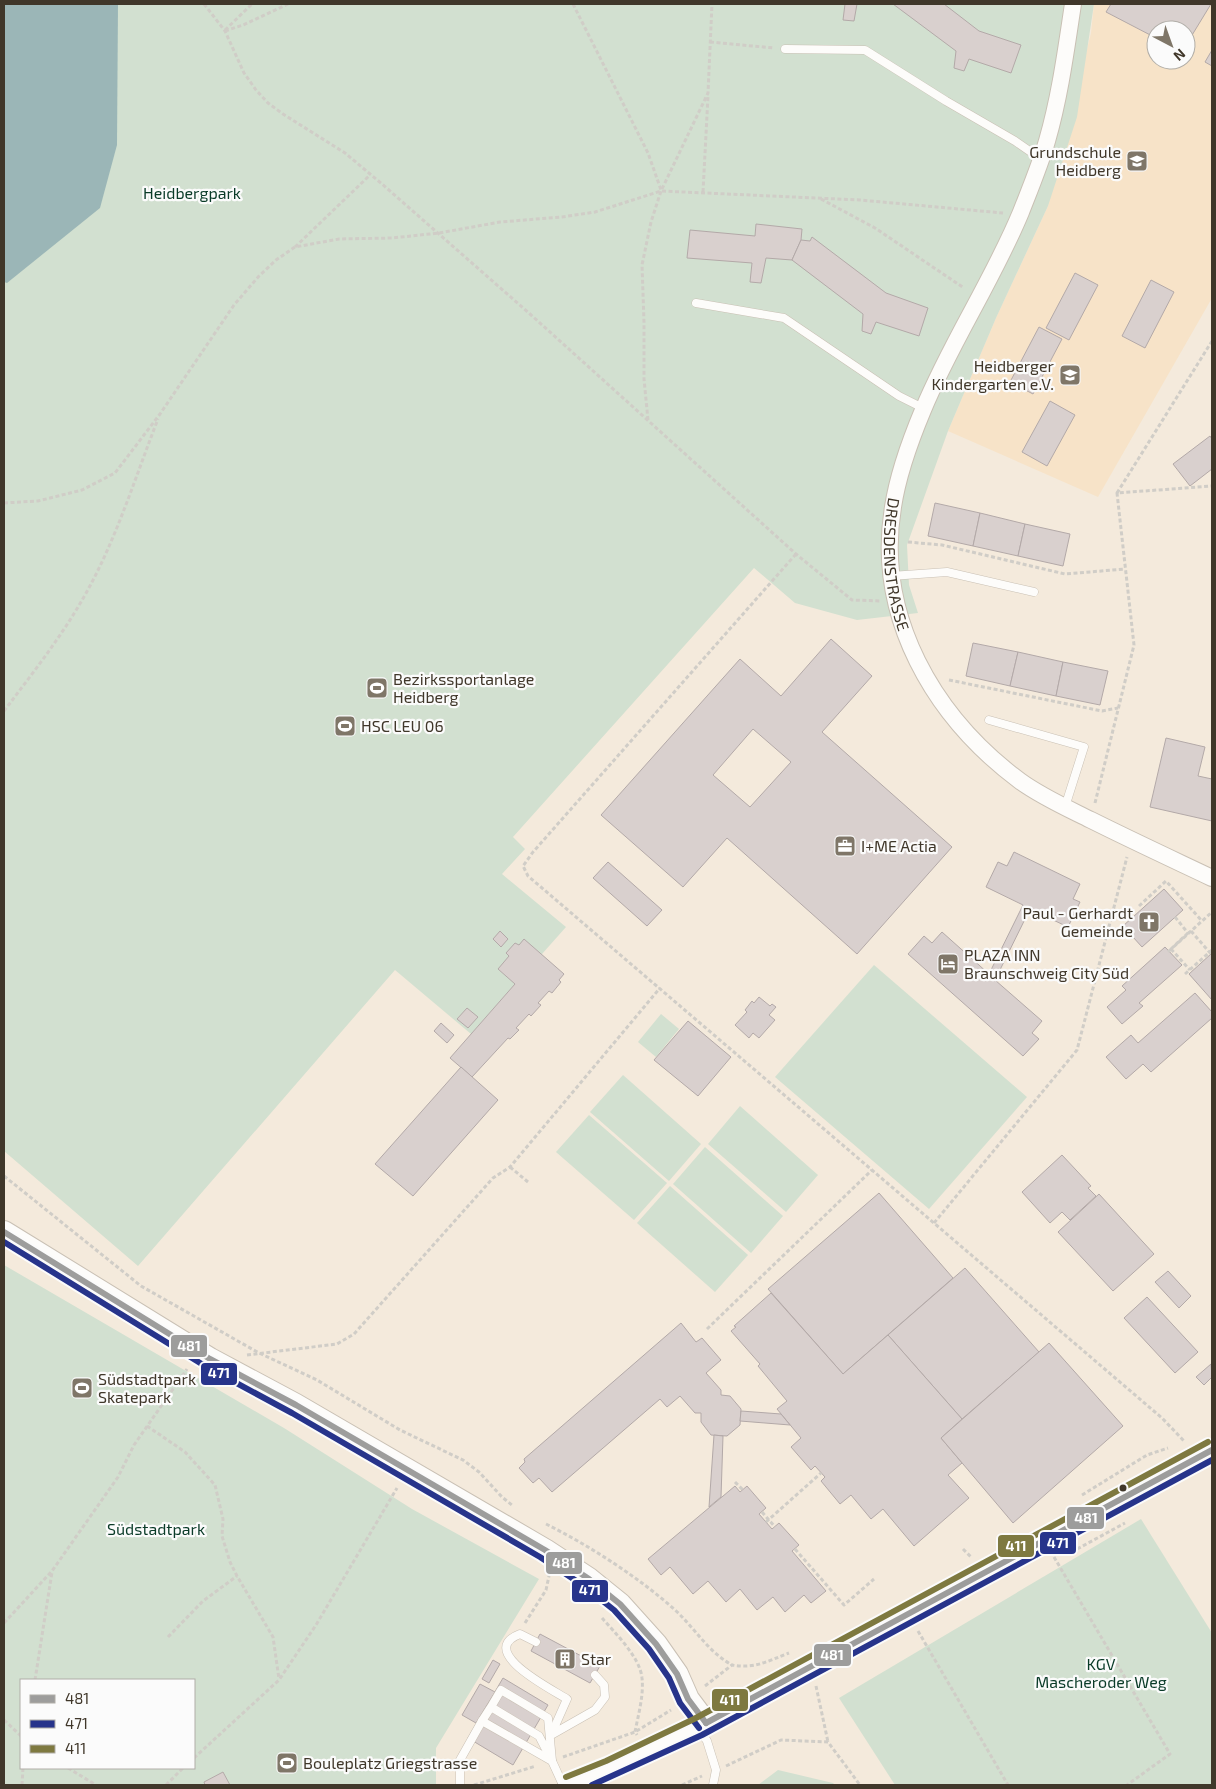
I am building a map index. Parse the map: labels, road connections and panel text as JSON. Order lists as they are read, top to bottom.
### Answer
{
  "streets": {
    "street": ["DRESDENSTRASSE"]
  },
  "parks": ["Heidbergpark", "Südstadtpark", "KGV Mascheroder Weg"],
  "places": {
    "school or university": ["Grundschule Heidberg", "Heidberger Kindergarten e.V."],
    "sports": [
      "Bezirkssportanlage Heidberg",
      "HSC LEU 06",
      "Südstadtpark Skatepark",
      "Bouleplatz Griegstrasse"
    ],
    "office": ["I+ME Actia"],
    "church": ["Paul - Gerhardt Gemeinde"],
    "hotel": ["PLAZA INN Braunschweig City Süd"],
    "building": ["Star"]
  },
  "lines": ["transit line 481", "transit line 471", "transit line 411"],
  "legend": ["481", "471", "411"],
  "north": "bottom right"
}
